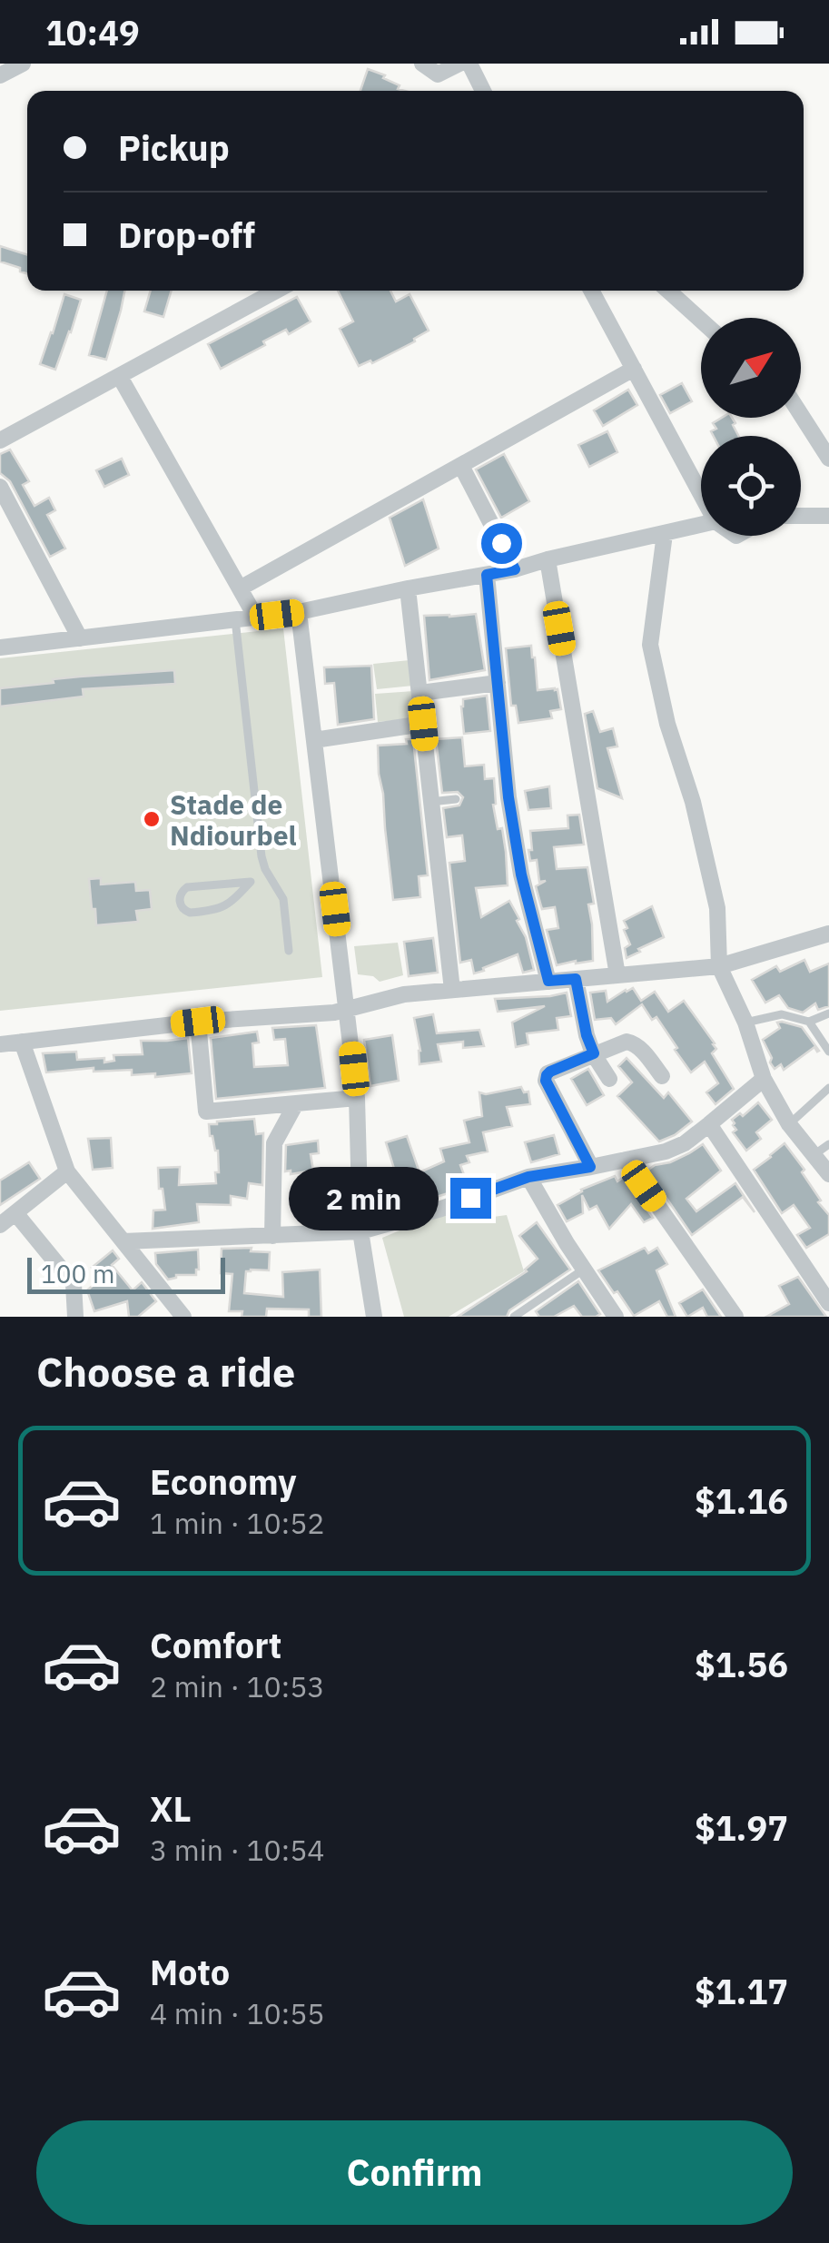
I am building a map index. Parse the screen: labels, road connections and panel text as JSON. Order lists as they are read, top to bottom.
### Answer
{
  "places": ["Stade de Ndiourbel"],
  "scale_bar": "100 m",
  "north": "top right",
  "page": {
    "status": "10:49",
    "banner": ["Pickup", "Drop-off"],
    "bubble": "2 min",
    "scale": "100 m",
    "heading": "Choose a ride",
    "list": [
      {
        "name": "Economy",
        "note": "1 min · 10:52",
        "value": "$1.16"
      },
      {
        "name": "Comfort",
        "note": "2 min · 10:53",
        "value": "$1.56"
      },
      {
        "name": "XL",
        "note": "3 min · 10:54",
        "value": "$1.97"
      },
      {
        "name": "Moto",
        "note": "4 min · 10:55",
        "value": "$1.17"
      }
    ],
    "buttons": "Confirm"
  }
}
